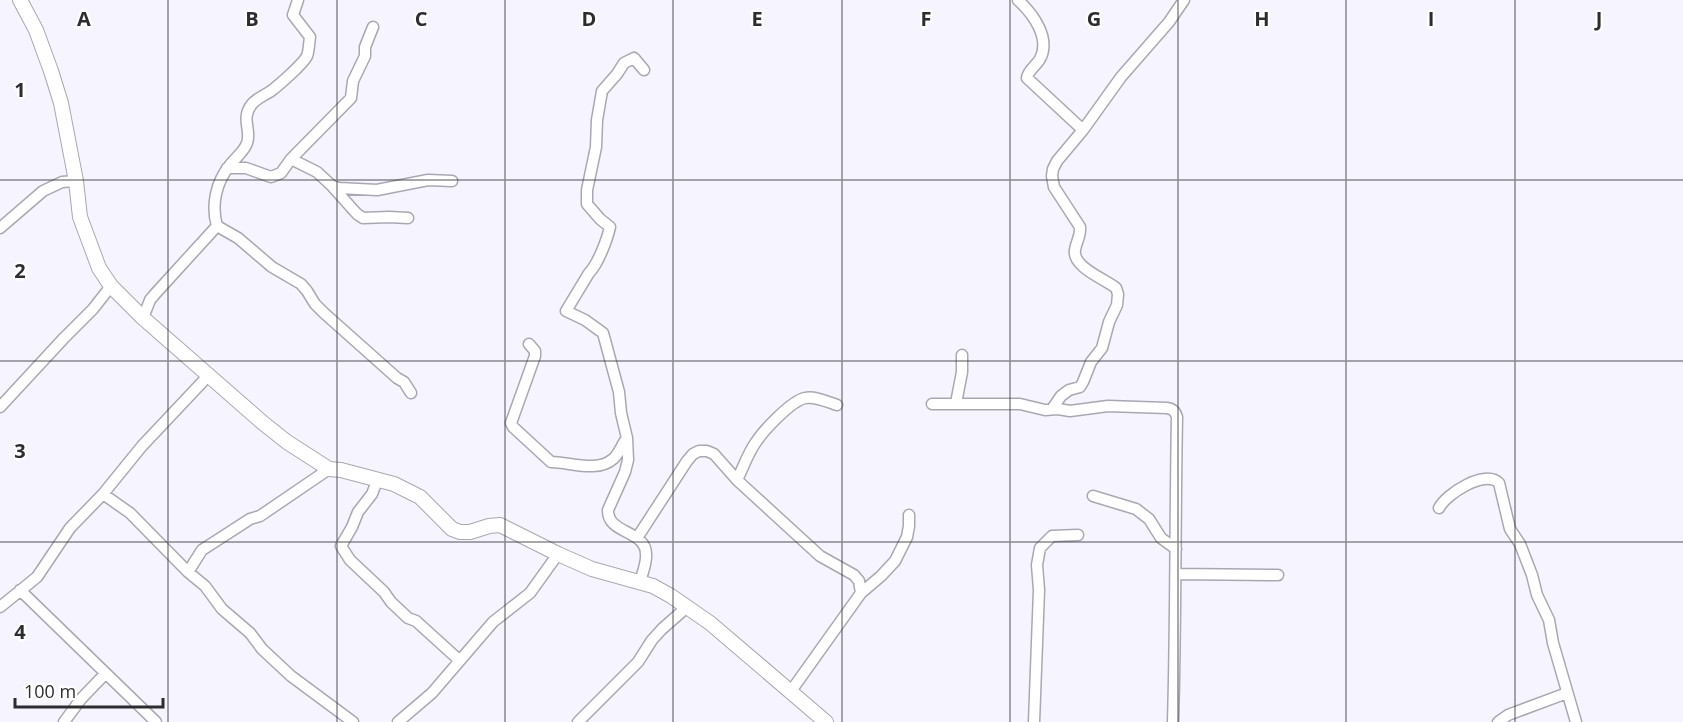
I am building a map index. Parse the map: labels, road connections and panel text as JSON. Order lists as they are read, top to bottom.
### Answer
{
  "scale_bar": "100 m",
  "grid": {
    "columns": [
      "A",
      "B",
      "C",
      "D",
      "E",
      "F",
      "G",
      "H",
      "I",
      "J"
    ],
    "rows": [
      "1",
      "2",
      "3",
      "4"
    ]
  }
}
